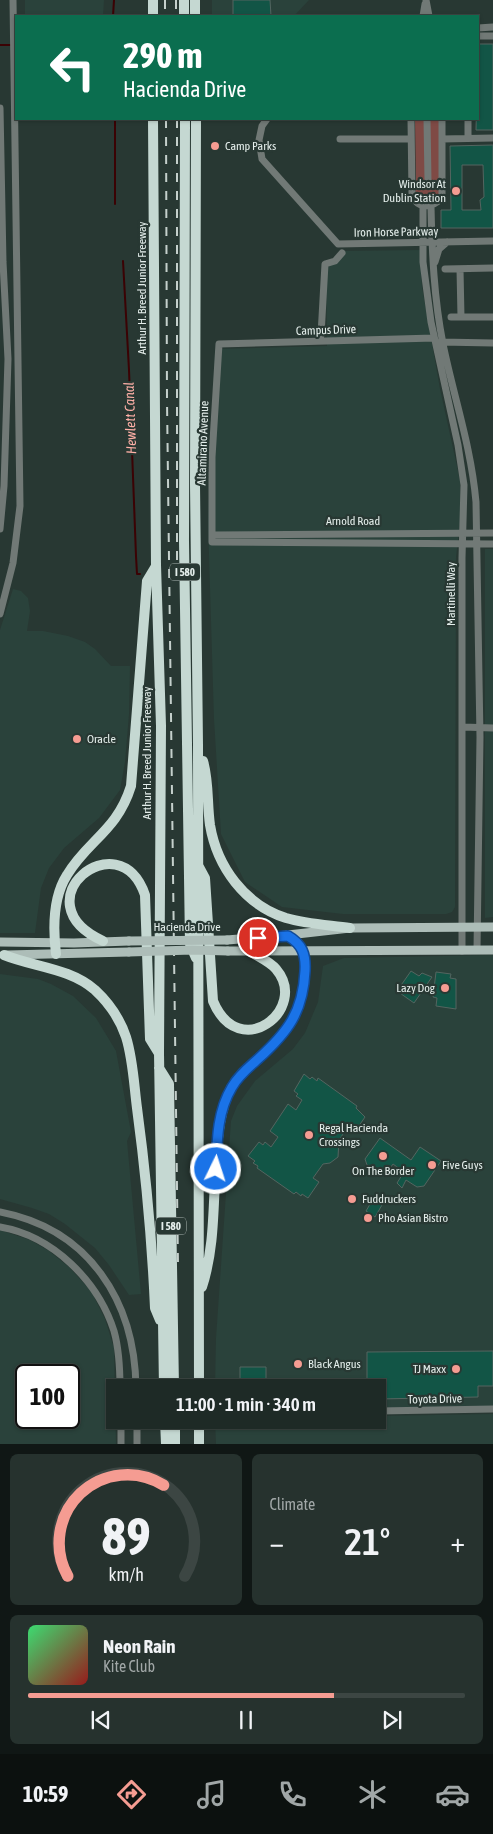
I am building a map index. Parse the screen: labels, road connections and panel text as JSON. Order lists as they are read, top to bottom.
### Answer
{
  "streets": {
    "highway": ["Arthur H. Breed Junior Freeway", "I 580"],
    "main road": ["Hacienda Drive"],
    "street": [
      "Iron Horse Parkway",
      "Campus Drive",
      "Altamirano Avenue",
      "Arnold Road",
      "Martinelli Way",
      "Toyota Drive"
    ]
  },
  "crossings": [
    ["Iron Horse Parkway", "Martinelli Way"],
    ["Arthur H. Breed Junior Freeway", "I 580"],
    ["Campus Drive", "Altamirano Avenue"],
    ["Campus Drive", "Martinelli Way"],
    ["Altamirano Avenue", "Arnold Road"],
    ["Arnold Road", "Martinelli Way"],
    ["Martinelli Way", "Hacienda Drive"]
  ],
  "water": ["Hewlett Canal"],
  "places": [
    "Camp Parks",
    "Windsor At Dublin Station",
    "Oracle",
    "Lazy Dog",
    "Regal Hacienda Crossings",
    "On The Border",
    "Five Guys",
    "Fuddruckers",
    "Pho Asian Bistro",
    "Black Angus",
    "TJ Maxx"
  ],
  "page": {
    "turn": ["290 m", "Hacienda Drive"],
    "limit": "100",
    "trip": "11:00 · 1 min · 340 m",
    "tile": "Climate",
    "heat": ["−", "21°", "+"],
    "song": ["Neon Rain", "Kite Club"],
    "tabs": "10:59",
    "gauge": ["89", "km/h"]
  }
}
